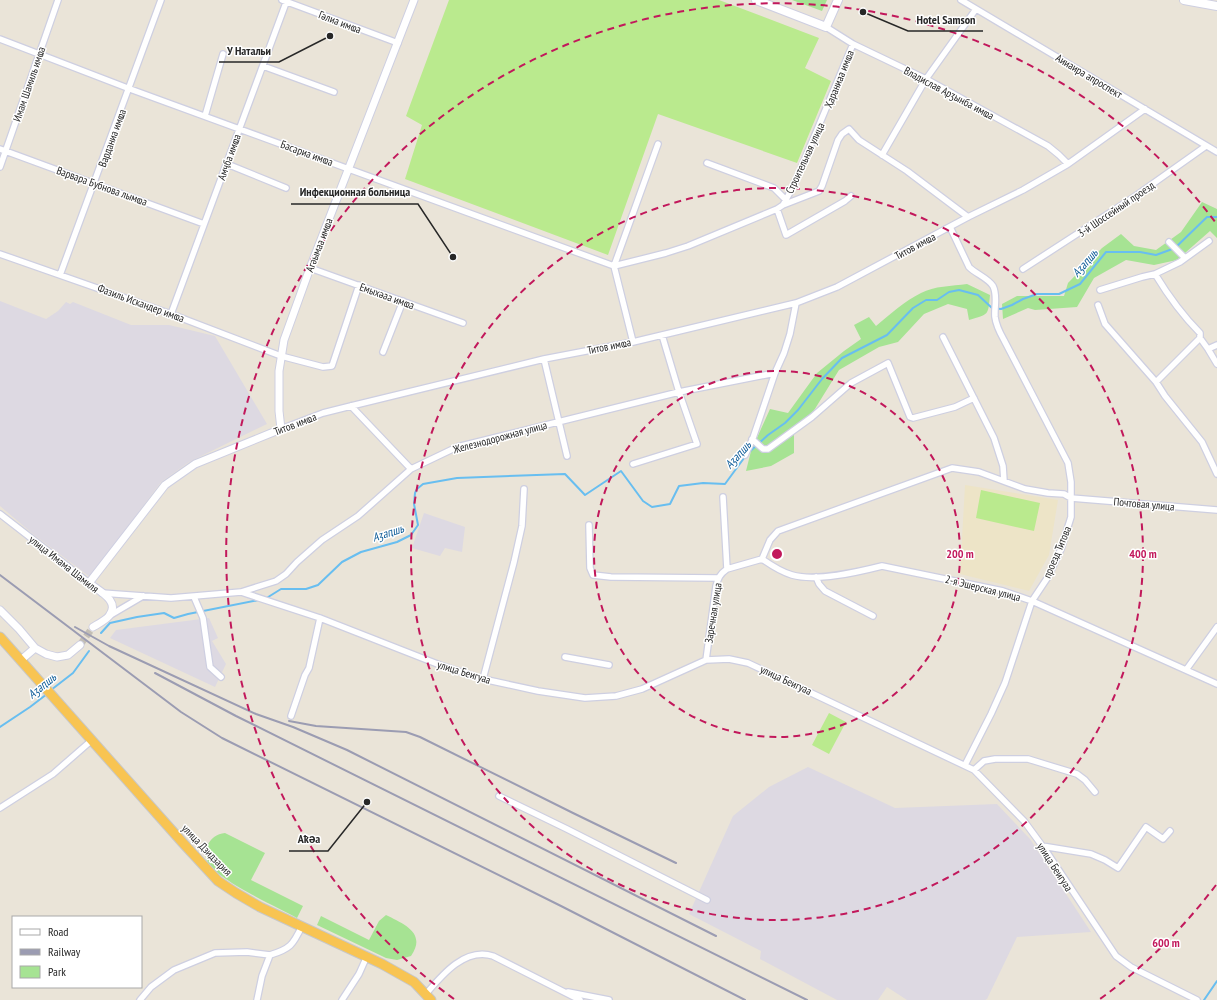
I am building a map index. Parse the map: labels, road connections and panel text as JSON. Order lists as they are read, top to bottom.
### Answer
{
  "streets": {
    "highway": ["улица Дзидзария"],
    "street": [
      "Гәлиа имҩа",
      "Аииаира апроспект",
      "Ҳараниаа имҩа",
      "Имам Шамиль имҩа",
      "Владислав Арӡынба имҩа",
      "Варданиа имҩа",
      "Басариа имҩа",
      "Амҷба имҩа",
      "Строительная улица",
      "Варвара Бубнова лымҩа",
      "3-й Шоссейный проезд",
      "Агәымаа имҩа",
      "Титов имҩа",
      "Емыхәаа имҩа",
      "Фазиль Искандер имҩа",
      "Железнодорожная улица",
      "Почтовая улица",
      "проезд Титова",
      "улица Имама Шамиля",
      "2-я Эшерская улица",
      "Заречная улица",
      "улица Беигуаа"
    ]
  },
  "crossings": [
    ["Гәлиа имҩа", "Амҷба имҩа"],
    ["Гәлиа имҩа", "Агәымаа имҩа"],
    ["Аииаира апроспект", "3-й Шоссейный проезд"],
    ["Аииаира апроспект", "Титов имҩа"],
    ["Ҳараниаа имҩа", "Владислав Арӡынба имҩа"],
    ["Ҳараниаа имҩа", "Строительная улица"],
    ["Имам Шамиль имҩа", "Басариа имҩа"],
    ["Имам Шамиль имҩа", "Варвара Бубнова лымҩа"],
    ["Владислав Арӡынба имҩа", "Титов имҩа"],
    ["Варданиа имҩа", "Басариа имҩа"],
    ["Варданиа имҩа", "Варвара Бубнова лымҩа"],
    ["Варданиа имҩа", "Фазиль Искандер имҩа"],
    ["Басариа имҩа", "Амҷба имҩа"],
    ["Басариа имҩа", "Агәымаа имҩа"],
    ["Амҷба имҩа", "Варвара Бубнова лымҩа"],
    ["Амҷба имҩа", "Фазиль Искандер имҩа"],
    ["Агәымаа имҩа", "Титов имҩа"],
    ["Агәымаа имҩа", "Емыхәаа имҩа"],
    ["Агәымаа имҩа", "Фазиль Искандер имҩа"],
    ["Титов имҩа", "проезд Титова"],
    ["Титов имҩа", "улица Имама Шамиля"],
    ["Емыхәаа имҩа", "Фазиль Искандер имҩа"],
    ["Железнодорожная улица", "улица Имама Шамиля"],
    ["Почтовая улица", "проезд Титова"],
    ["Почтовая улица", "2-я Эшерская улица"],
    ["проезд Титова", "2-я Эшерская улица"],
    ["проезд Титова", "улица Беигуаа"],
    ["улица Имама Шамиля", "улица Беигуаа"],
    ["Заречная улица", "улица Беигуаа"]
  ],
  "water": ["Аӡаԥшь"],
  "places": [
    "Hotel Samson",
    "У Натальи",
    "Инфекционная больница",
    "Аҟəа"
  ],
  "legend": ["Road", "Railway", "Park"],
  "rings": ["200 m", "400 m", "600 m"]
}
